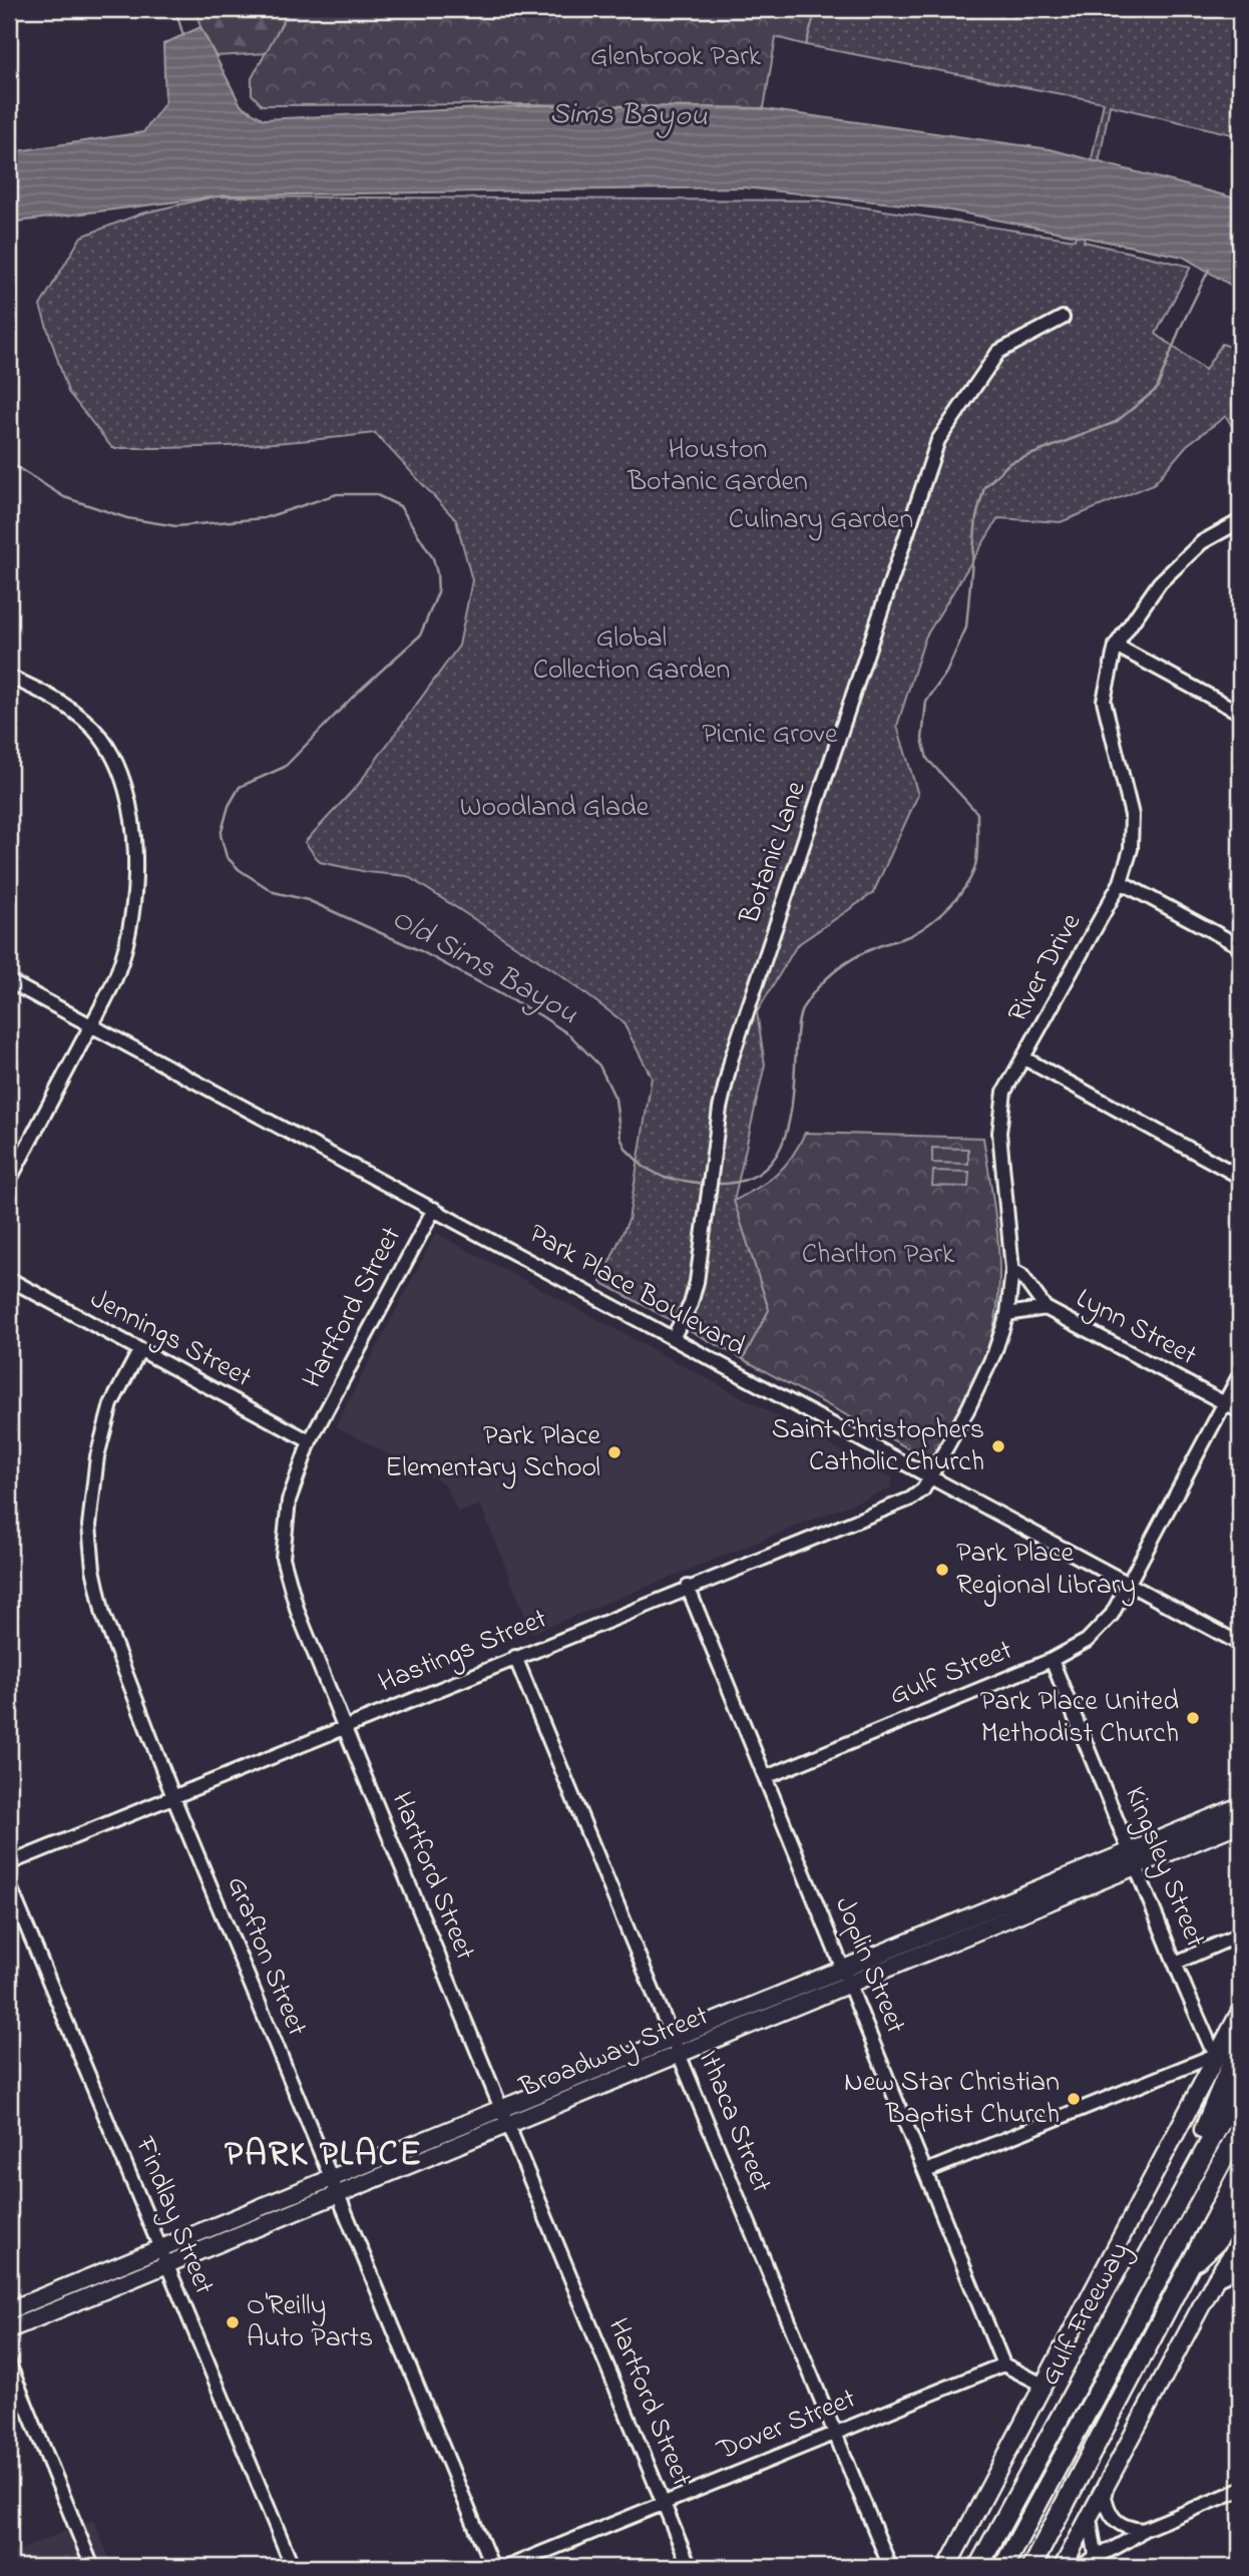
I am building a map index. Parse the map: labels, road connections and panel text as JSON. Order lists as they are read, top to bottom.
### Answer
{
  "streets": {
    "highway": ["Gulf Freeway"],
    "main road": ["Broadway Street"],
    "street": [
      "Botanic Lane",
      "River Drive",
      "Park Place Boulevard",
      "Hartford Street",
      "Lynn Street",
      "Jennings Street",
      "Hastings Street",
      "Gulf Street",
      "Kingsley Street",
      "Grafton Street",
      "Joplin Street",
      "Ithaca Street",
      "Findlay Street",
      "Dover Street"
    ]
  },
  "crossings": [
    ["Botanic Lane", "Park Place Boulevard"],
    ["River Drive", "Park Place Boulevard"],
    ["River Drive", "Lynn Street"],
    ["River Drive", "Hastings Street"],
    ["Park Place Boulevard", "Hartford Street"],
    ["Park Place Boulevard", "Hastings Street"],
    ["Park Place Boulevard", "Gulf Street"],
    ["Hartford Street", "Jennings Street"],
    ["Hartford Street", "Hastings Street"],
    ["Hartford Street", "Broadway Street"],
    ["Hartford Street", "Dover Street"],
    ["Lynn Street", "Gulf Street"],
    ["Jennings Street", "Grafton Street"],
    ["Hastings Street", "Grafton Street"],
    ["Hastings Street", "Joplin Street"],
    ["Hastings Street", "Ithaca Street"],
    ["Gulf Street", "Kingsley Street"],
    ["Gulf Street", "Joplin Street"],
    ["Kingsley Street", "Broadway Street"],
    ["Grafton Street", "Broadway Street"],
    ["Joplin Street", "Broadway Street"],
    ["Joplin Street", "Dover Street"],
    ["Broadway Street", "Ithaca Street"],
    ["Broadway Street", "Findlay Street"],
    ["Ithaca Street", "Dover Street"]
  ],
  "districts": ["PARK PLACE"],
  "water": ["Sims Bayou", "Old Sims Bayou"],
  "parks": [
    "Glenbrook Park",
    "Houston Botanic Garden",
    "Culinary Garden",
    "Global Collection Garden",
    "Picnic Grove",
    "Woodland Glade",
    "Charlton Park"
  ],
  "places": [
    "Saint Christophers Catholic Church",
    "Park Place Elementary School",
    "Park Place Regional Library",
    "Park Place United Methodist Church",
    "New Star Christian Baptist Church",
    "O'Reilly Auto Parts"
  ]
}
